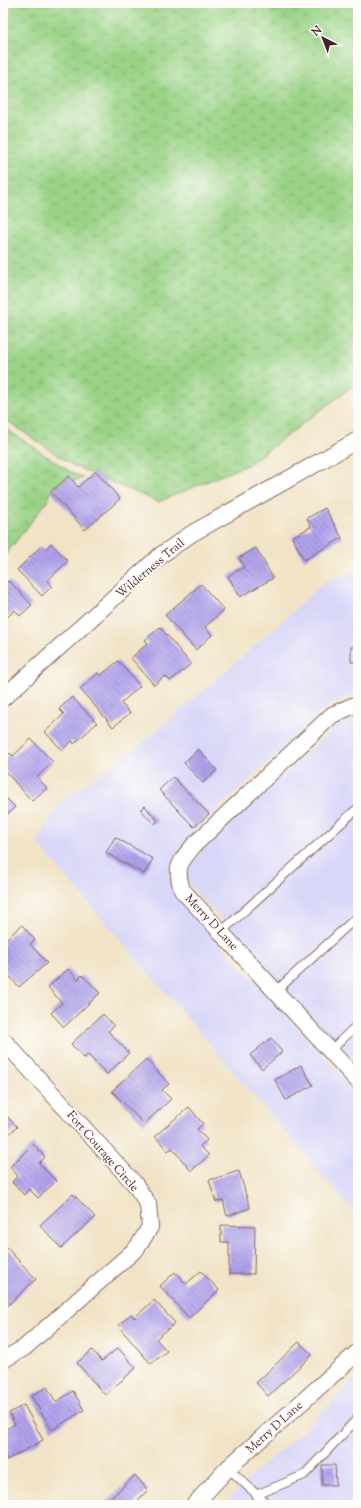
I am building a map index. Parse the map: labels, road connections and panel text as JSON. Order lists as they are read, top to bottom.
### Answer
{
  "streets": {
    "street": ["Wilderness Trail", "Merry D Lane", "Fort Courage Circle"]
  },
  "north": "top left"
}
